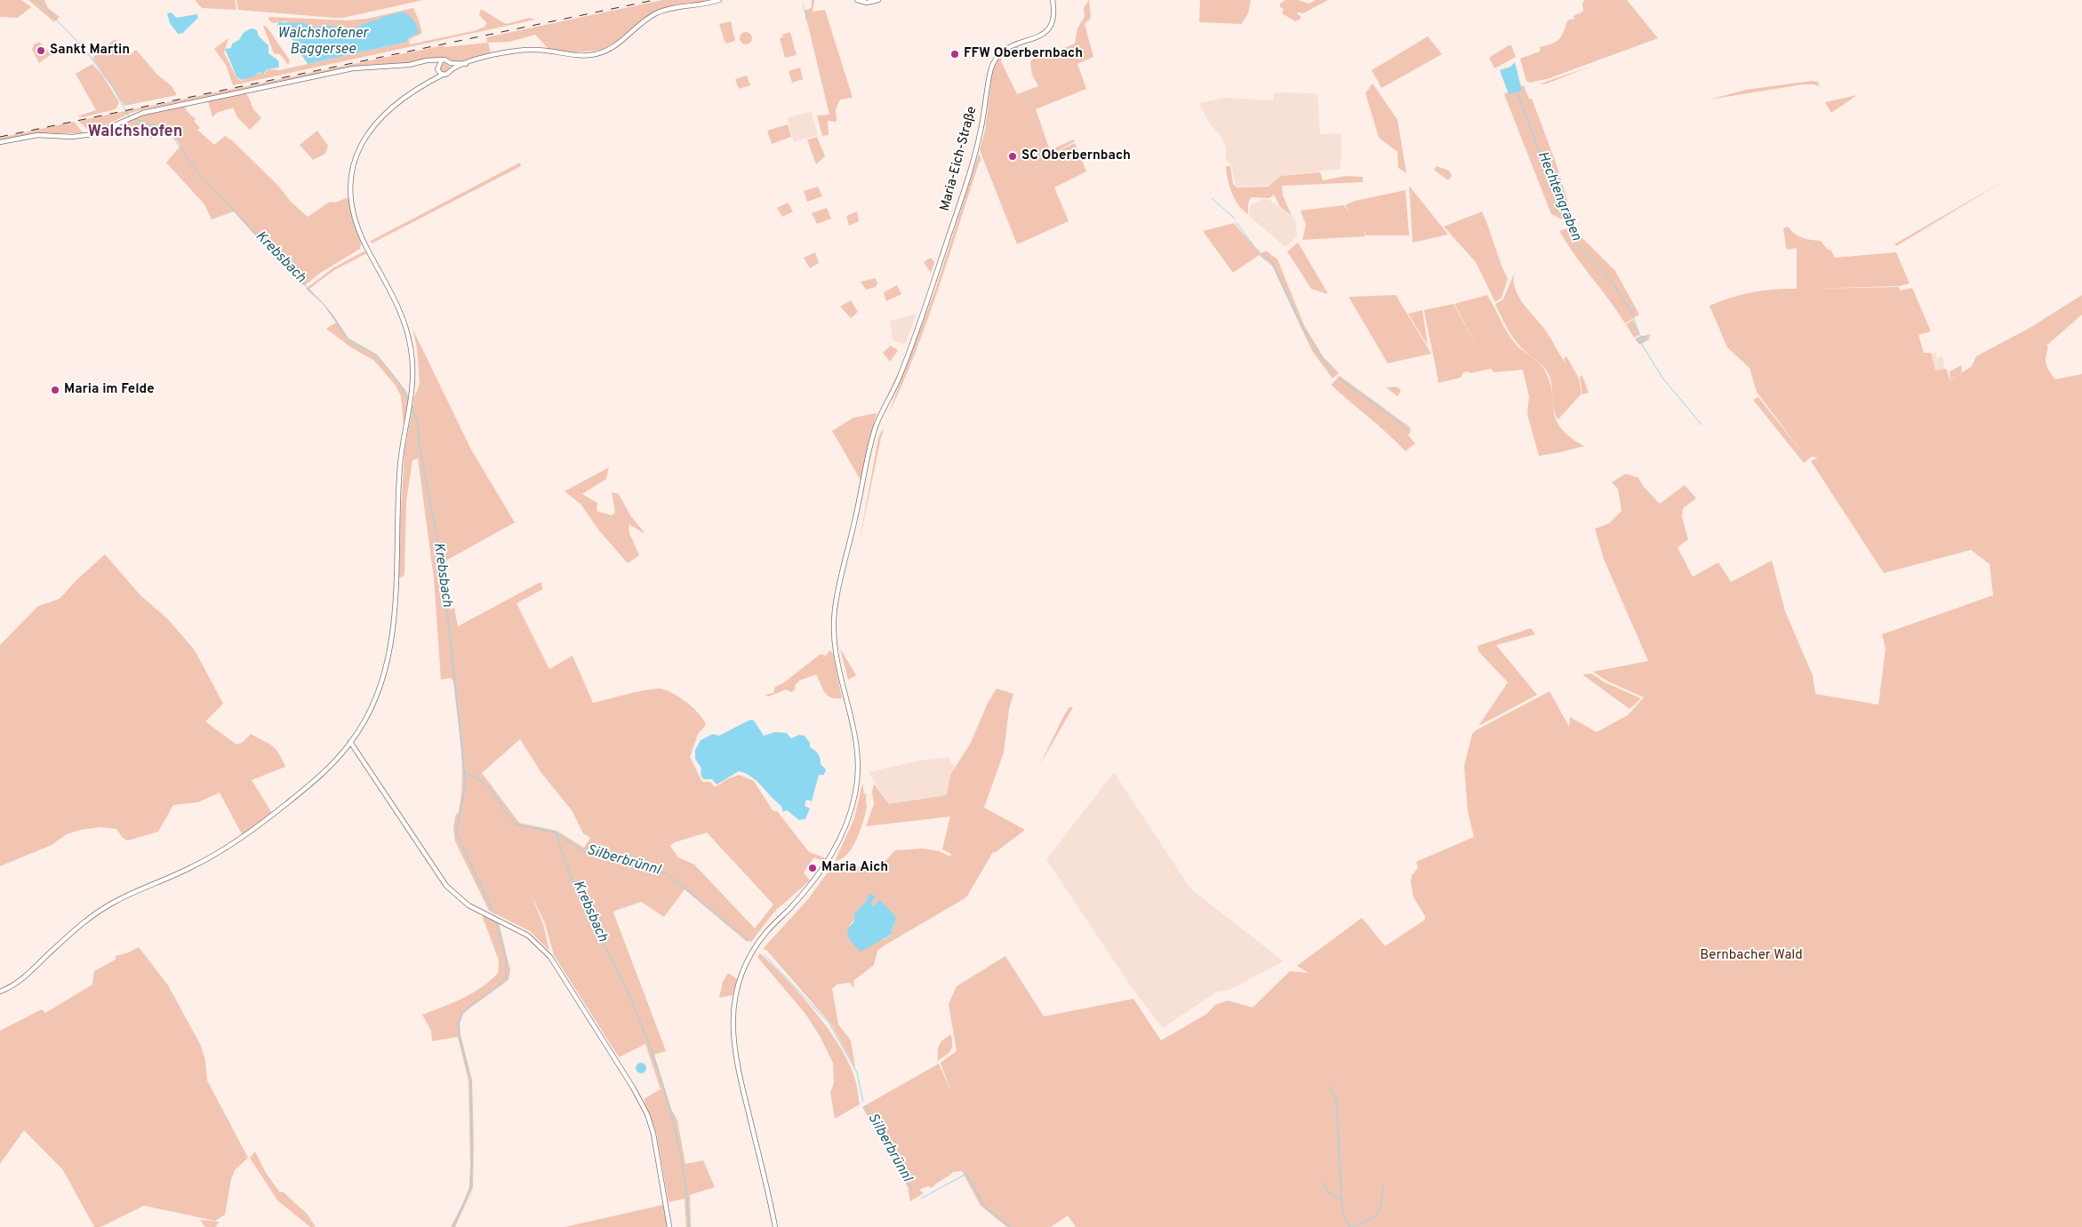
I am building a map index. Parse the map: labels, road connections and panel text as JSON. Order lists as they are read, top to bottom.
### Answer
{
  "streets": {
    "street": ["Maria-Eich-Straße"]
  },
  "districts": ["Walchshofen"],
  "water": [
    "Walchshofener Baggersee",
    "Hechtengraben",
    "Krebsbach",
    "Silberbrünnl"
  ],
  "parks": ["Bernbacher Wald"],
  "places": [
    "Sankt Martin",
    "FFW Oberbernbach",
    "SC Oberbernbach",
    "Maria im Felde",
    "Maria Aich"
  ]
}
